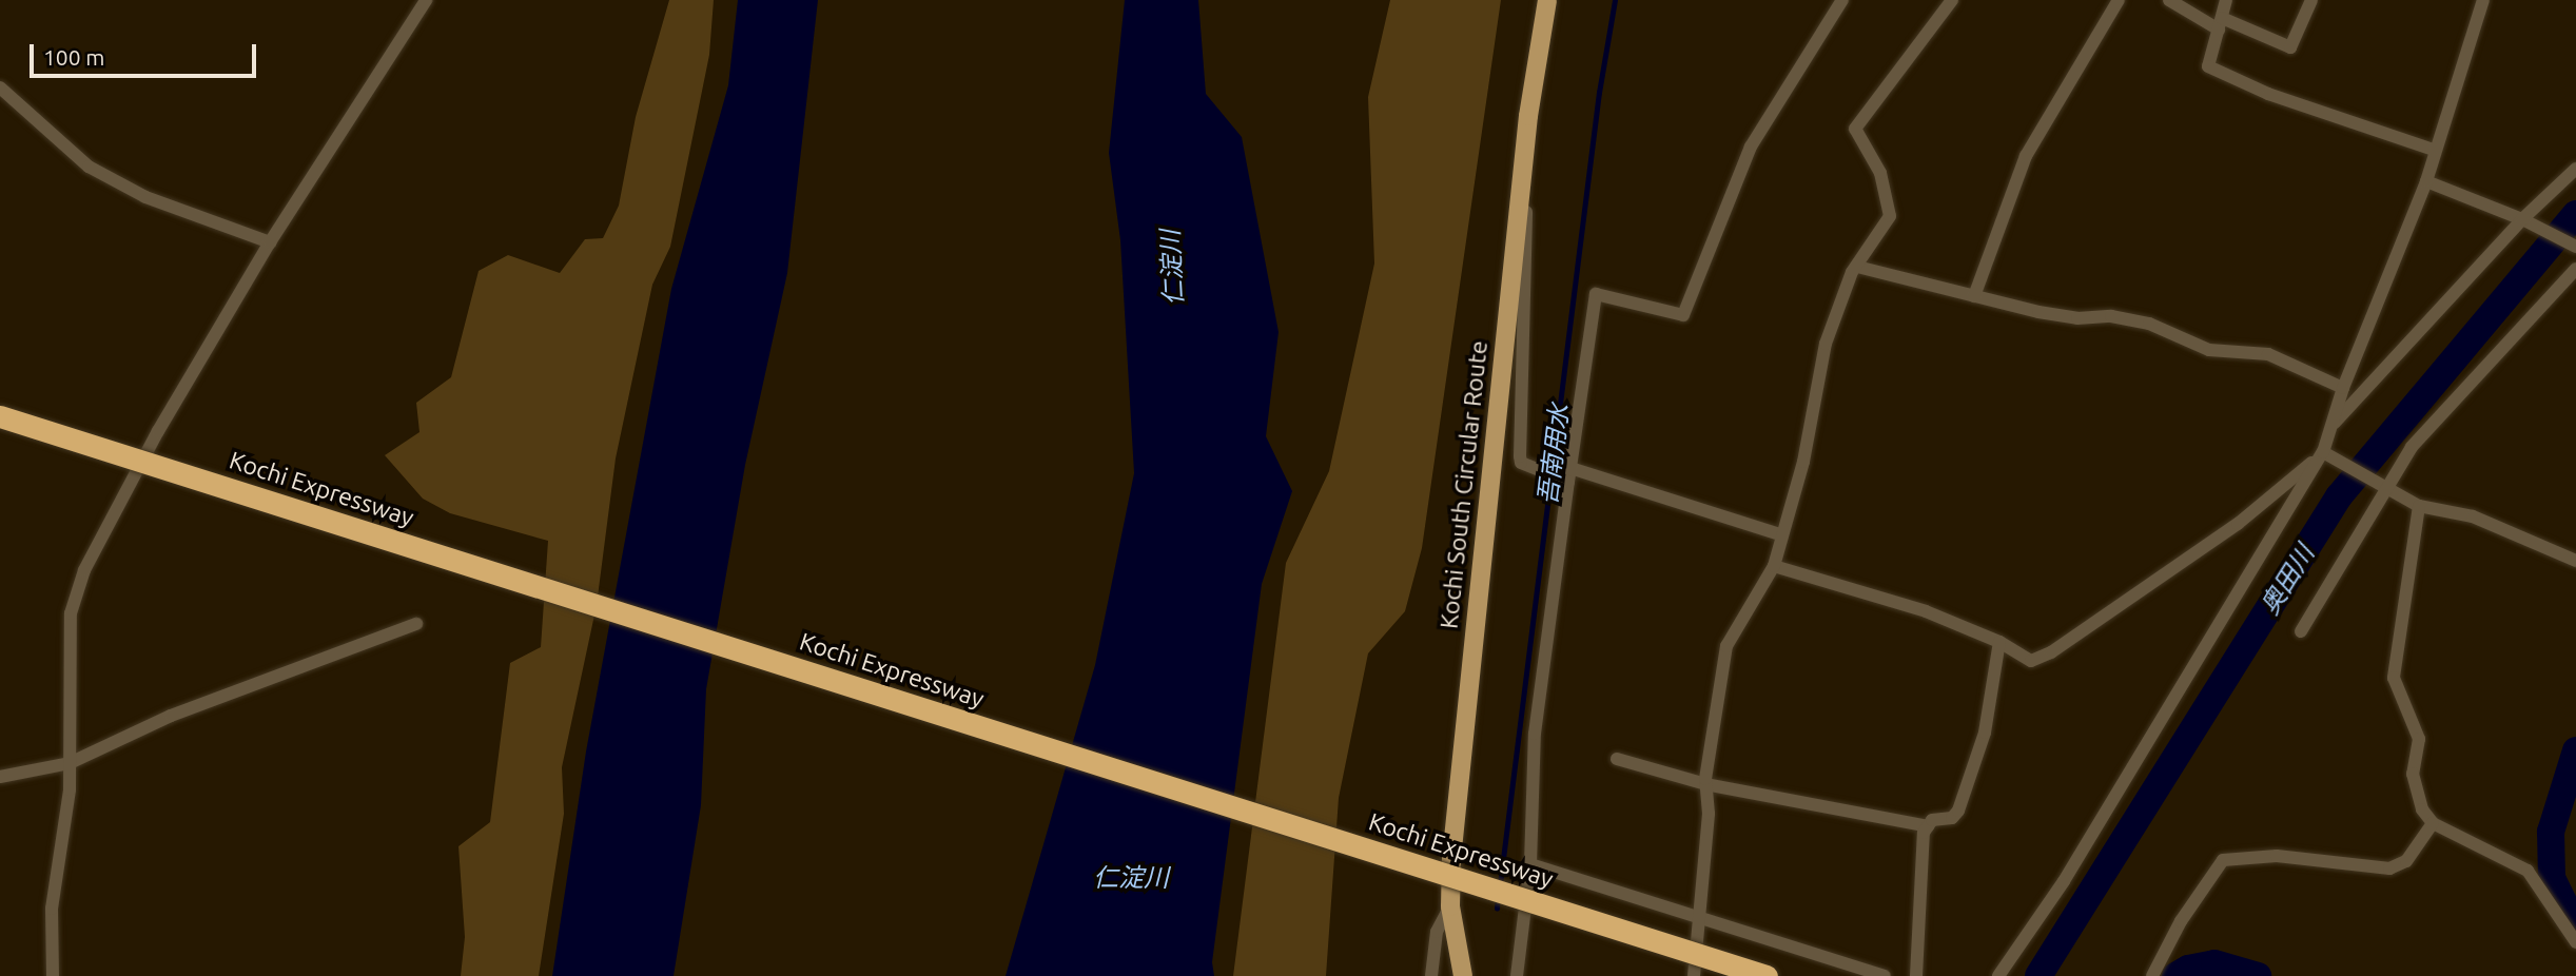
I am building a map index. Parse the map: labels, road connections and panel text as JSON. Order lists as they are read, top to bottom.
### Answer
{
  "streets": {
    "highway": ["Kochi Expressway"],
    "main road": ["Kochi South Circular Route"]
  },
  "water": ["仁淀川", "吾南用水", "奥田川"],
  "scale_bar": "100 m"
}
